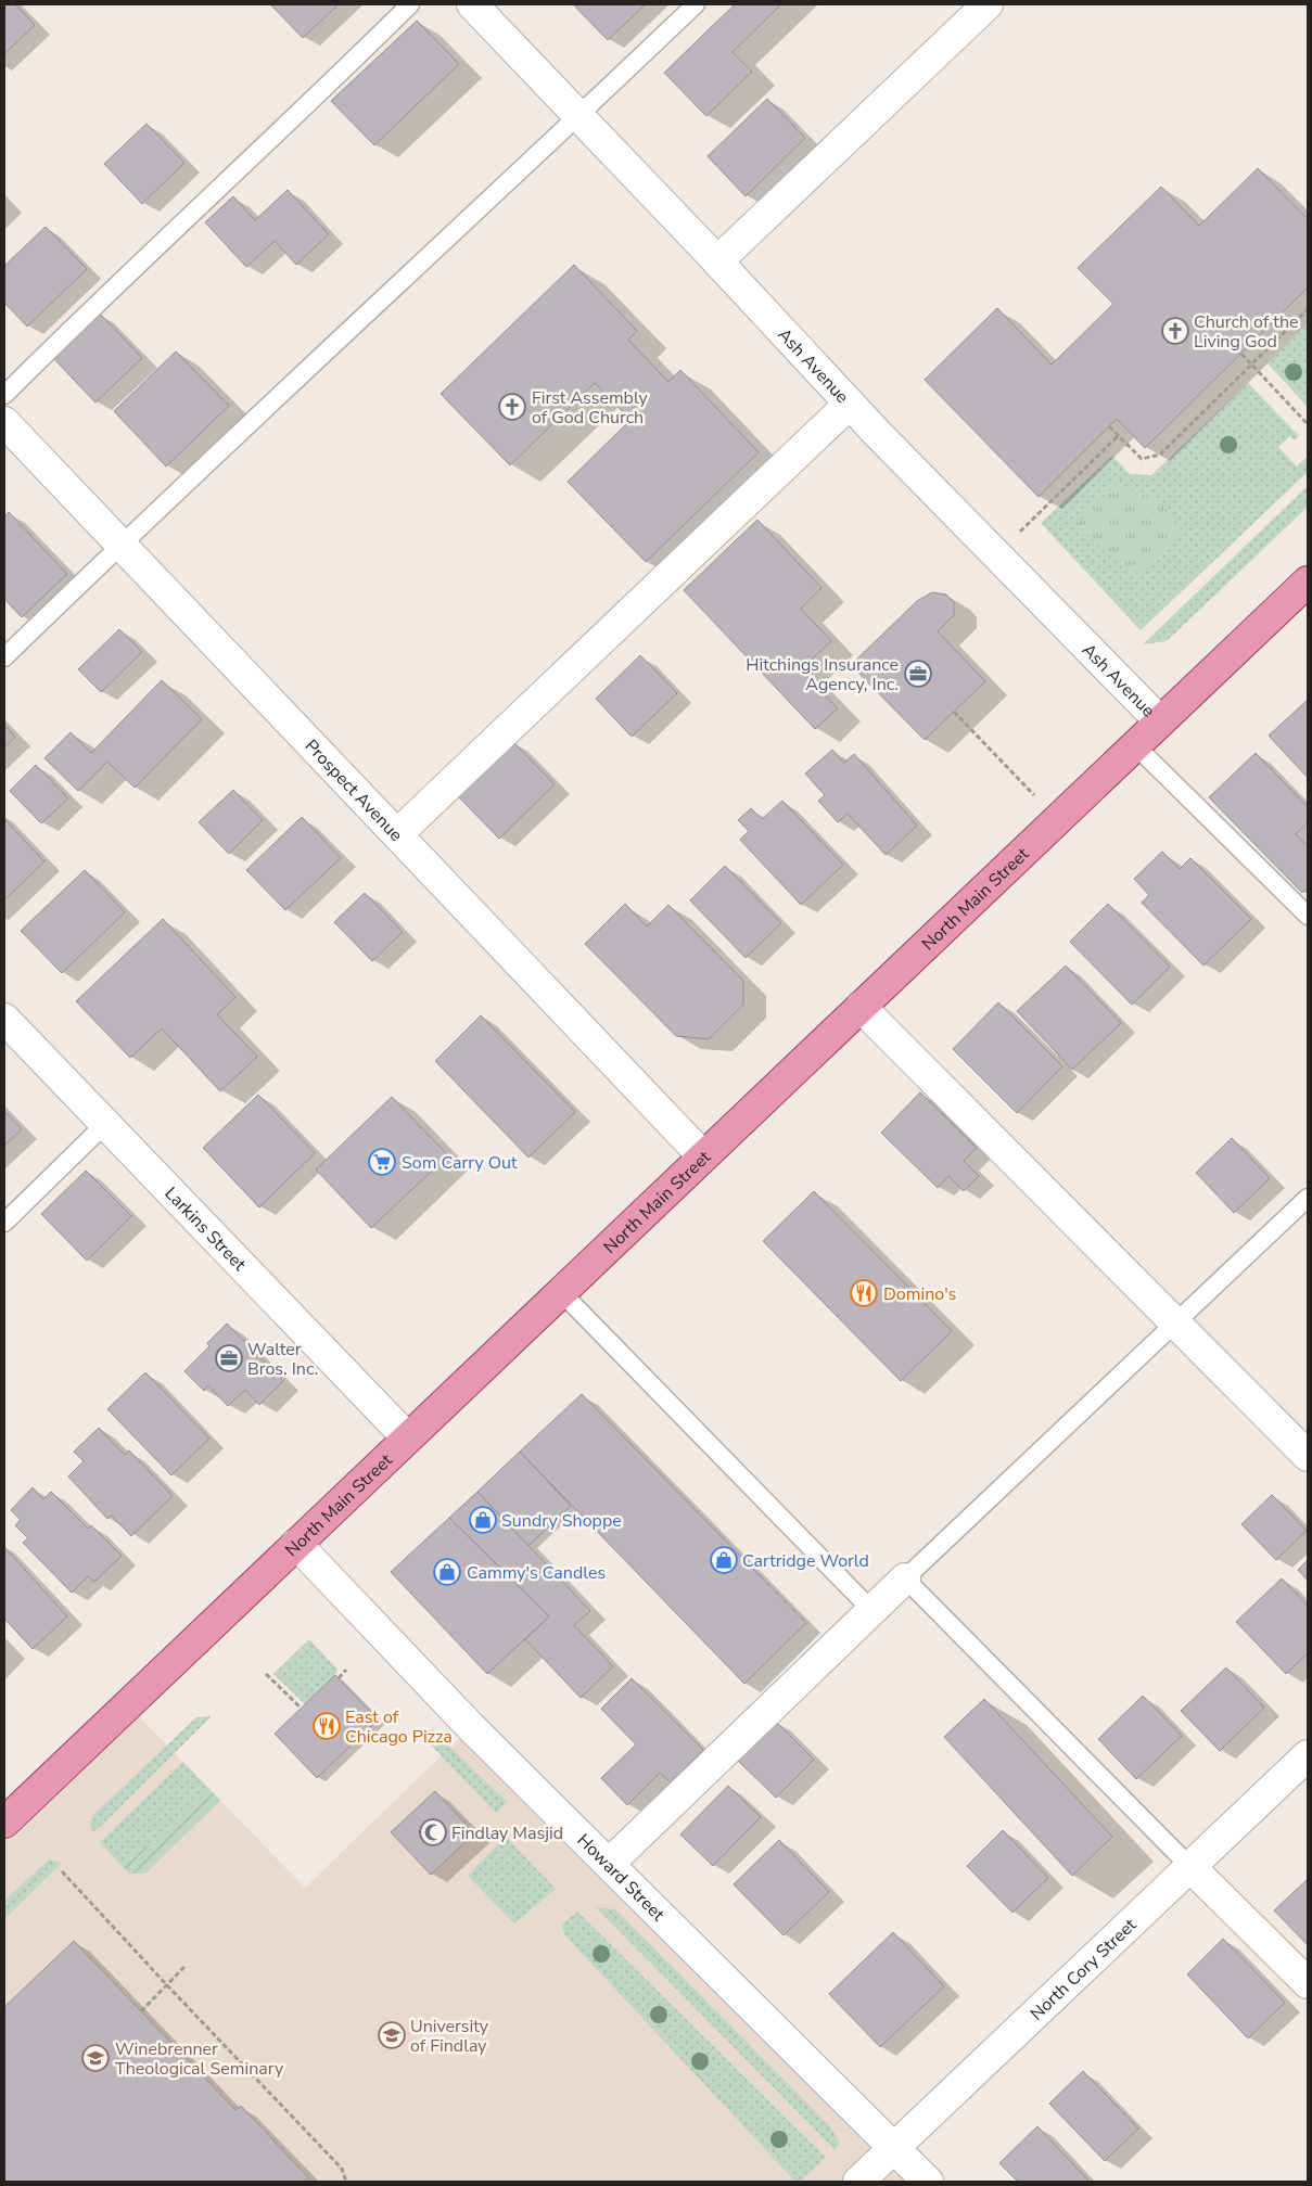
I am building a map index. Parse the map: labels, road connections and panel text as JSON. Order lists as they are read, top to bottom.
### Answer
{
  "streets": {
    "main road": ["North Main Street"],
    "street": [
      "Ash Avenue",
      "Prospect Avenue",
      "Larkins Street",
      "Howard Street",
      "North Cory Street"
    ]
  },
  "crossings": [
    ["Ash Avenue", "North Main Street"],
    ["Prospect Avenue", "North Main Street"],
    ["North Main Street", "Larkins Street"],
    ["North Main Street", "Howard Street"],
    ["Howard Street", "North Cory Street"]
  ],
  "places": {
    "church": ["Church of the Living God", "First Assembly of God Church"],
    "office": ["Hitchings Insurance Agency, Inc.", "Walter Bros. Inc."],
    "supermarket": ["Som Carry Out"],
    "restaurant": ["Domino's", "East of Chicago Pizza"],
    "shop": ["Sundry Shoppe", "Cartridge World", "Cammy's Candles"],
    "mosque": ["Findlay Masjid"],
    "school or university": ["University of Findlay", "Winebrenner Theological Seminary"]
  }
}
